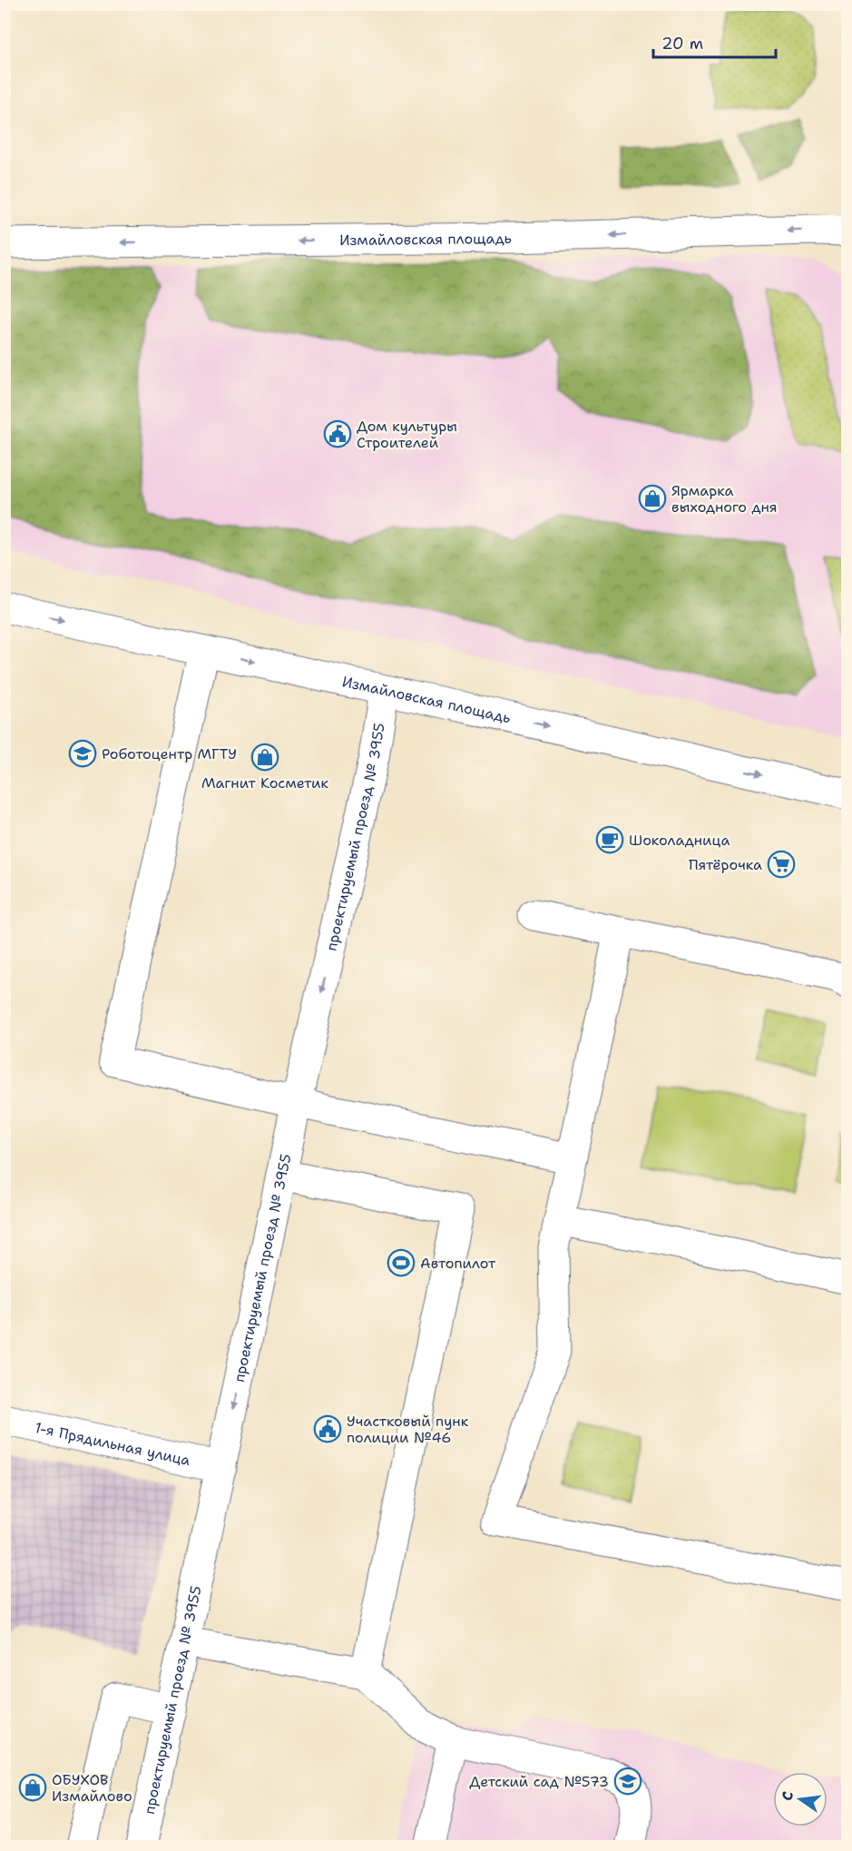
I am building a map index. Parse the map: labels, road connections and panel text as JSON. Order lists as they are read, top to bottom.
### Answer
{
  "streets": {
    "street": ["Измайловская площадь", "проектируемый проезд № 3955", "1-я Прядильная улица"]
  },
  "crossings": [
    ["Измайловская площадь", "проектируемый проезд № 3955"],
    ["проектируемый проезд № 3955", "1-я Прядильная улица"]
  ],
  "one_way": ["проектируемый проезд № 3955"],
  "places": {
    "public building": ["Дом культуры Строителей", "Участковый пунк полиции №46"],
    "shop": ["Ярмарка выходного дня", "Магнит Косметик", "ОБУХОВ Измайлово"],
    "school or university": ["Роботоцентр МГТУ", "Детский сад №573"],
    "cafe": ["Шоколадница"],
    "supermarket": ["Пятёрочка"],
    "sports": ["Автопилот"]
  },
  "scale_bar": "20 m",
  "north": "left"
}
